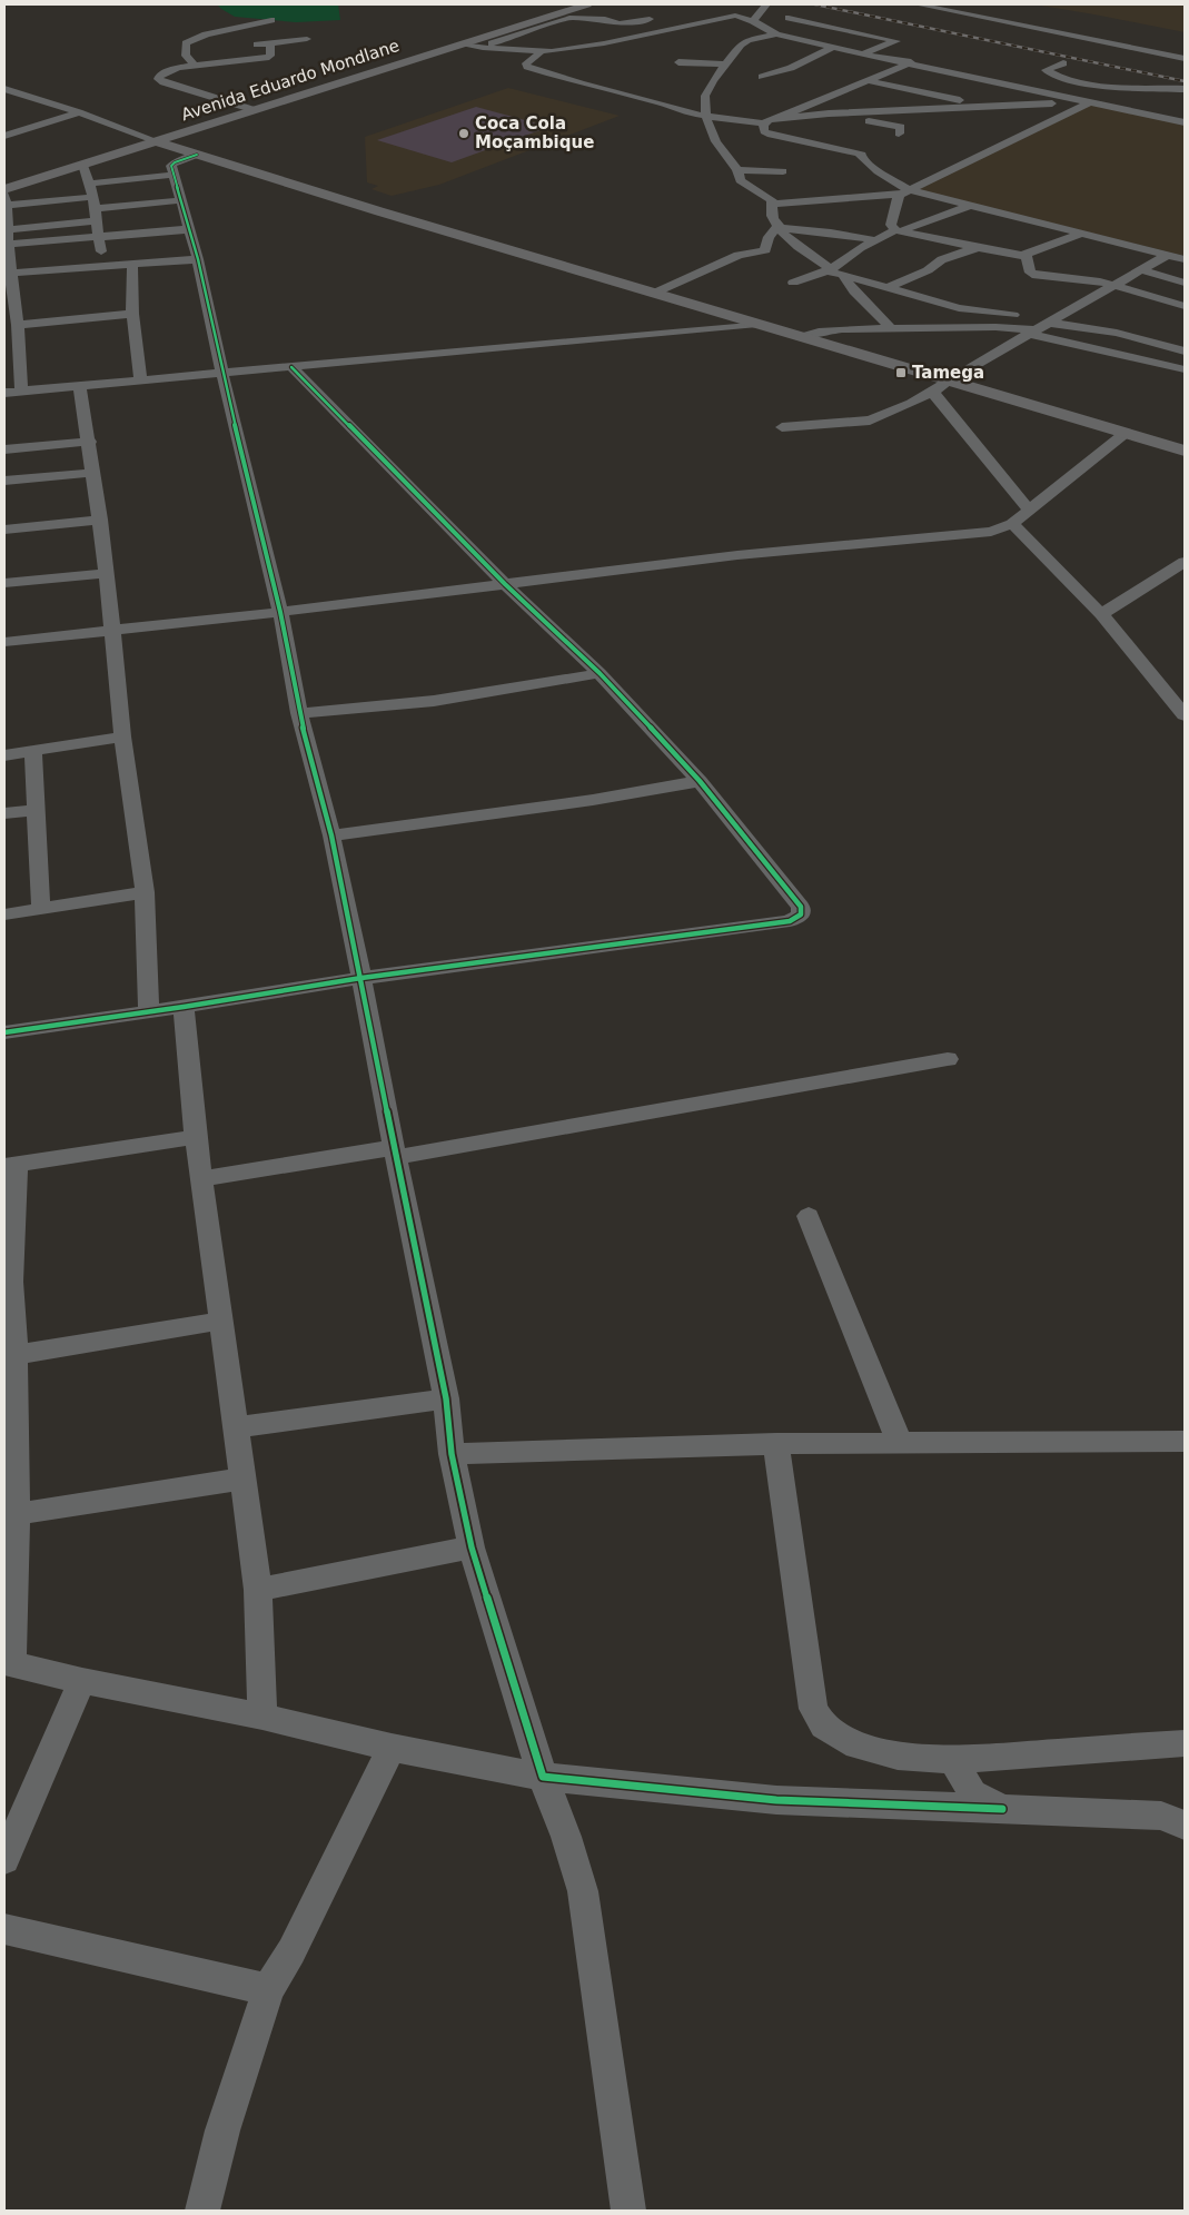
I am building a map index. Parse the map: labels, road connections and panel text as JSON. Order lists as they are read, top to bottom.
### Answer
{
  "streets": {
    "main road": ["Avenida Eduardo Mondlane"]
  },
  "places": {
    "other": ["Coca Cola Moçambique"],
    "transit": ["Tamega"]
  }
}
